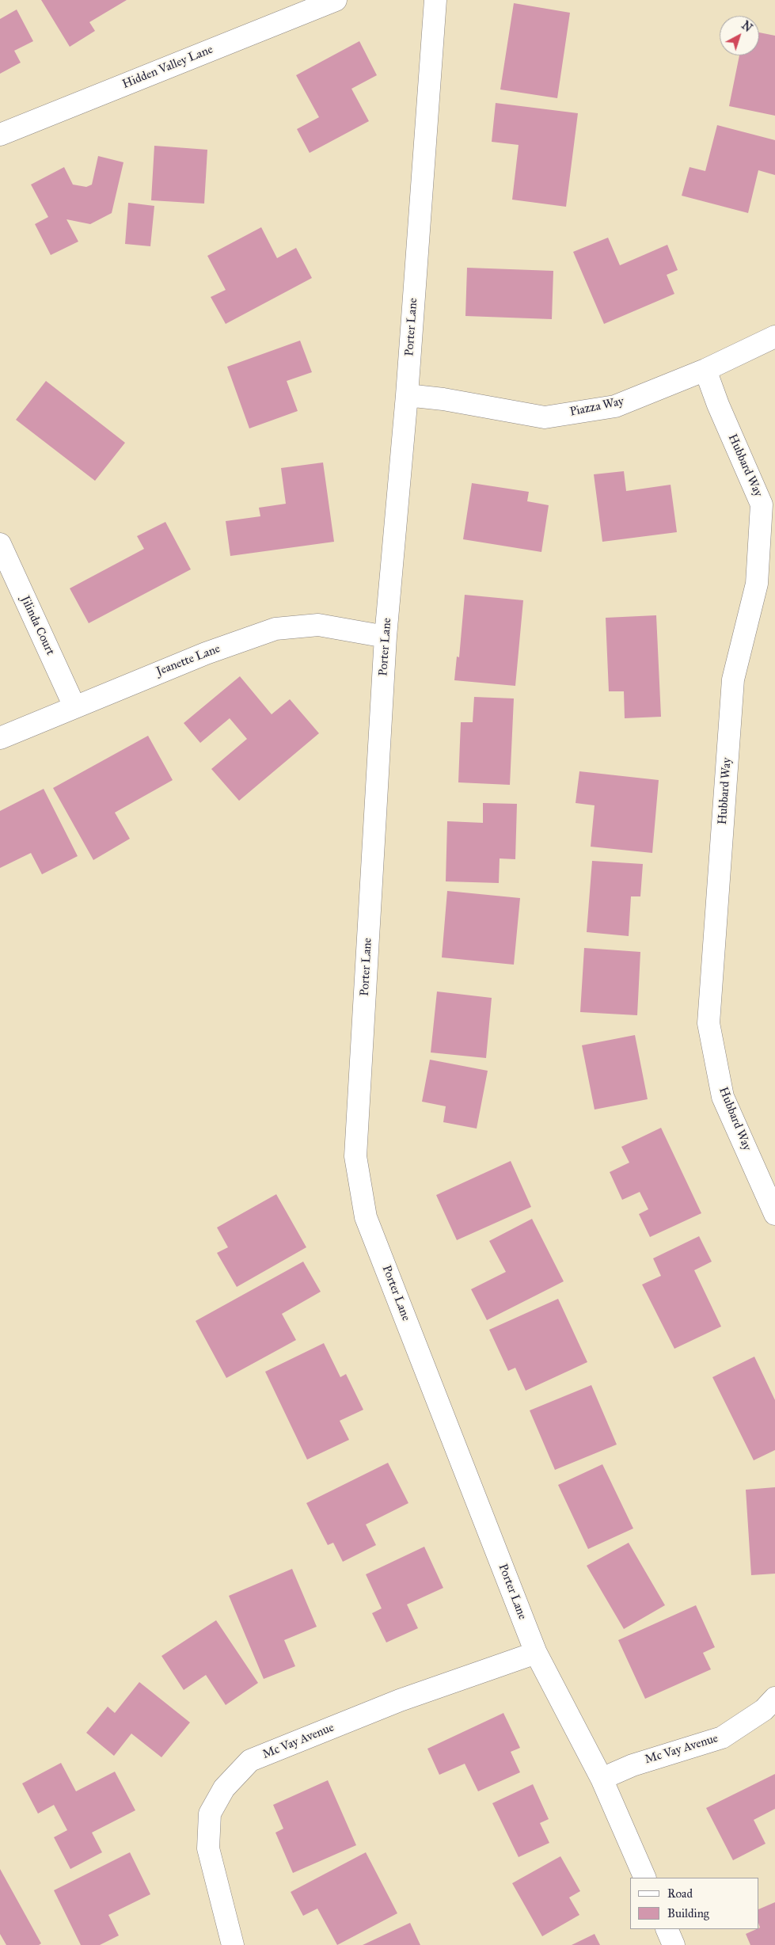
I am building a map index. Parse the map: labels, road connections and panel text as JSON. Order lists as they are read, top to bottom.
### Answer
{
  "streets": {
    "street": [
      "Hidden Valley Lane",
      "Porter Lane",
      "Piazza Way",
      "Hubbard Way",
      "Jilinda Court",
      "Jeanette Lane",
      "Mc Vay Avenue"
    ]
  },
  "crossings": [
    ["Porter Lane", "Piazza Way"],
    ["Porter Lane", "Jeanette Lane"],
    ["Porter Lane", "Mc Vay Avenue"],
    ["Piazza Way", "Hubbard Way"],
    ["Jilinda Court", "Jeanette Lane"]
  ],
  "legend": ["Road", "Building"],
  "north": "top right"
}
